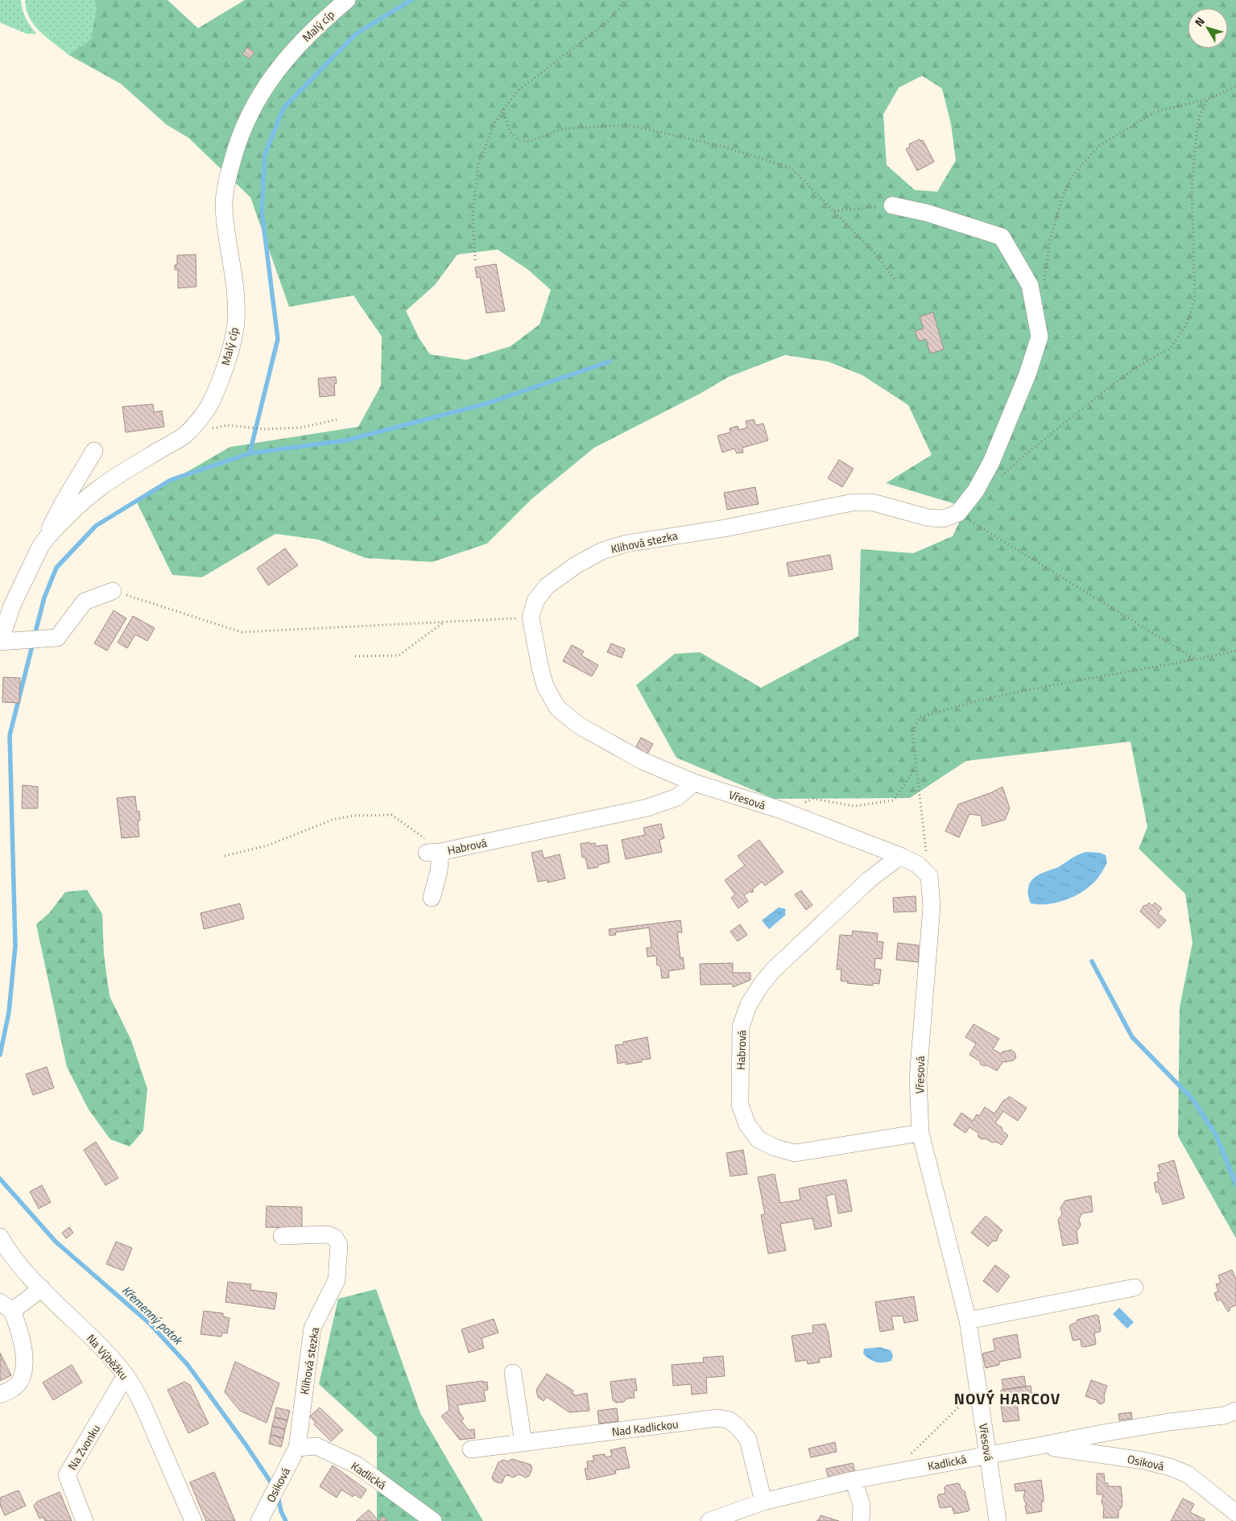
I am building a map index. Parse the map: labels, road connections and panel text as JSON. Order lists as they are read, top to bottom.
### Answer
{
  "streets": {
    "street": [
      "Malý cíp",
      "Klihová stezka",
      "Vřesová",
      "Habrová",
      "Na Výběžku",
      "Nad Kadlickou",
      "Na Zvonku",
      "Kadlická",
      "Osiková"
    ]
  },
  "crossings": [
    ["Klihová stezka", "Vřesová"],
    ["Klihová stezka", "Habrová"],
    ["Klihová stezka", "Kadlická"],
    ["Klihová stezka", "Osiková"],
    ["Vřesová", "Habrová"],
    ["Vřesová", "Kadlická"],
    ["Na Výběžku", "Na Zvonku"],
    ["Nad Kadlickou", "Kadlická"],
    ["Kadlická", "Osiková"]
  ],
  "districts": ["NOVÝ HARCOV"],
  "water": ["Křemenný potok"],
  "north": "top left"
}
